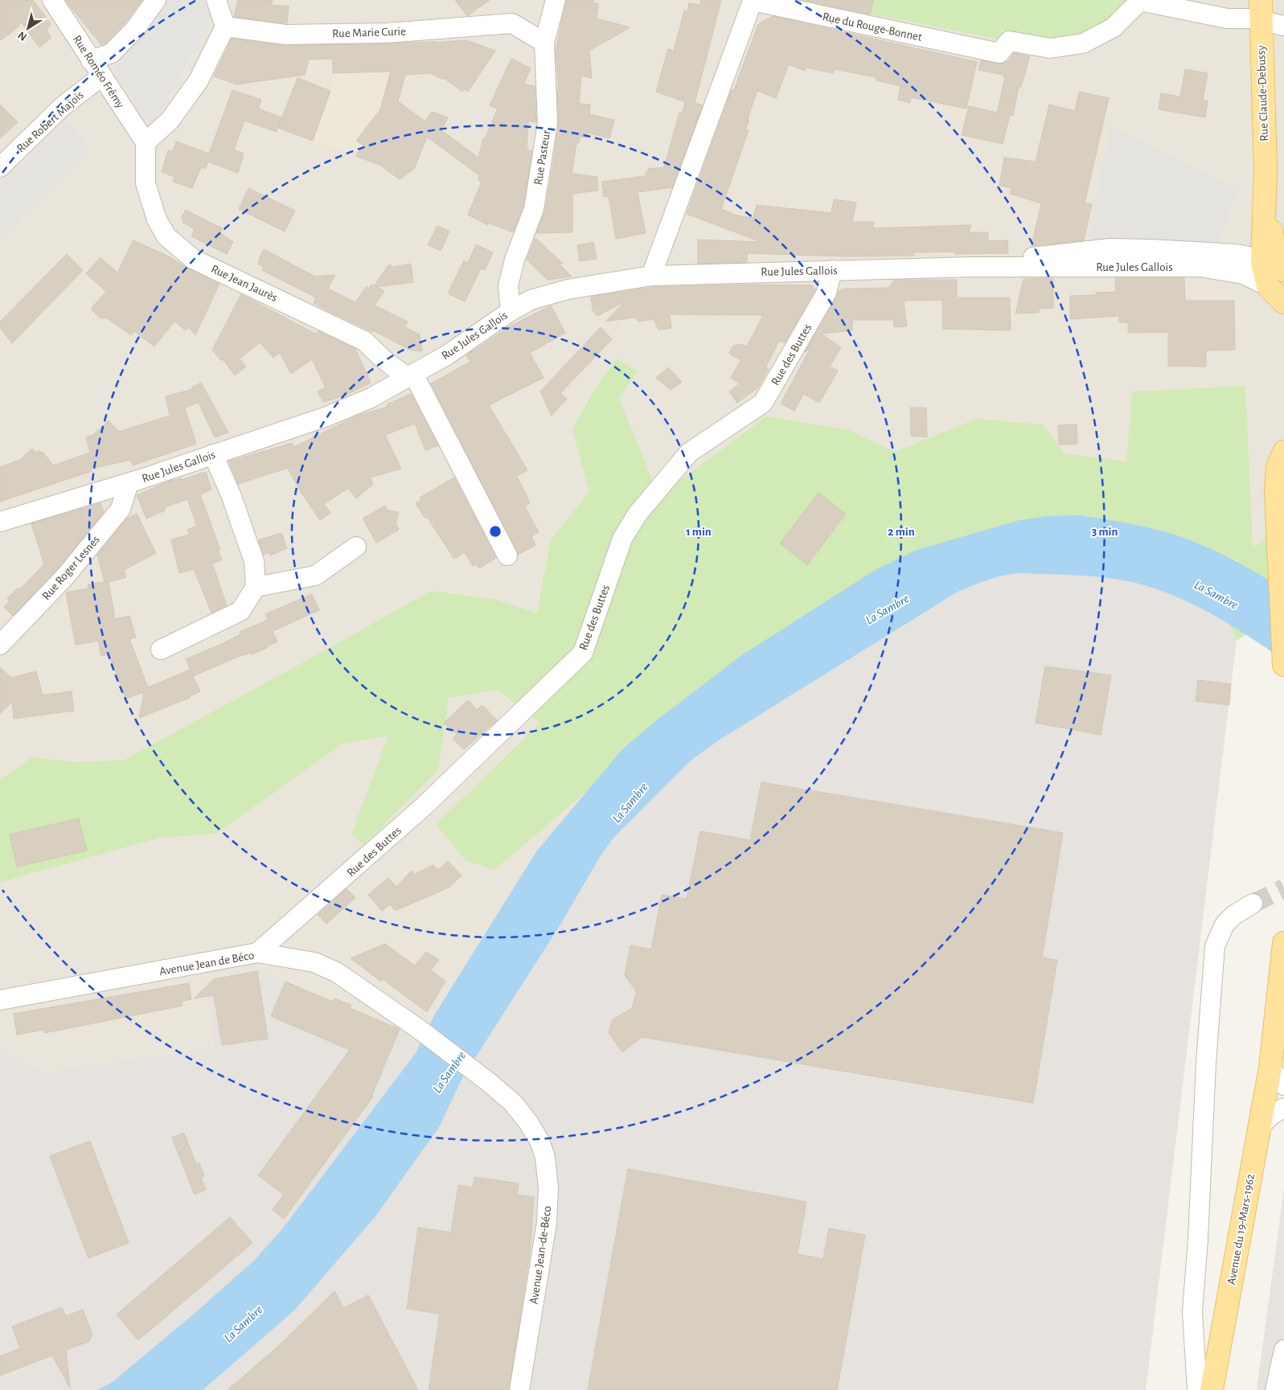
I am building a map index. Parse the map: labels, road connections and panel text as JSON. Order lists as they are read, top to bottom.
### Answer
{
  "streets": {
    "main road": ["Rue Claude-Debussy", "Rue Jules Gallois", "Avenue du 19-Mars-1962"],
    "street": [
      "Rue du Rouge-Bonnet",
      "Rue Marie Curie",
      "Rue Roméo Frémy",
      "Rue Robert Majois",
      "Rue Pasteur",
      "Rue Jean Jaurès",
      "Rue des Buttes",
      "Rue Roger Lesnes",
      "Avenue Jean de Béco",
      "Avenue Jean-de-Béco"
    ]
  },
  "crossings": [
    ["Rue du Rouge-Bonnet", "Rue Claude-Debussy"],
    ["Rue du Rouge-Bonnet", "Rue Jules Gallois"],
    ["Rue Marie Curie", "Rue Pasteur"],
    ["Rue Roméo Frémy", "Rue Robert Majois"],
    ["Rue Roméo Frémy", "Rue Jean Jaurès"],
    ["Rue Pasteur", "Rue Jules Gallois"],
    ["Rue Jules Gallois", "Rue Jean Jaurès"],
    ["Rue Jules Gallois", "Rue des Buttes"],
    ["Rue Jules Gallois", "Rue Roger Lesnes"],
    ["Rue des Buttes", "Avenue Jean de Béco"],
    ["Avenue Jean de Béco", "Avenue Jean-de-Béco"]
  ],
  "water": ["La Sambre"],
  "north": "bottom left",
  "rings": ["1 min", "2 min", "3 min"]
}
